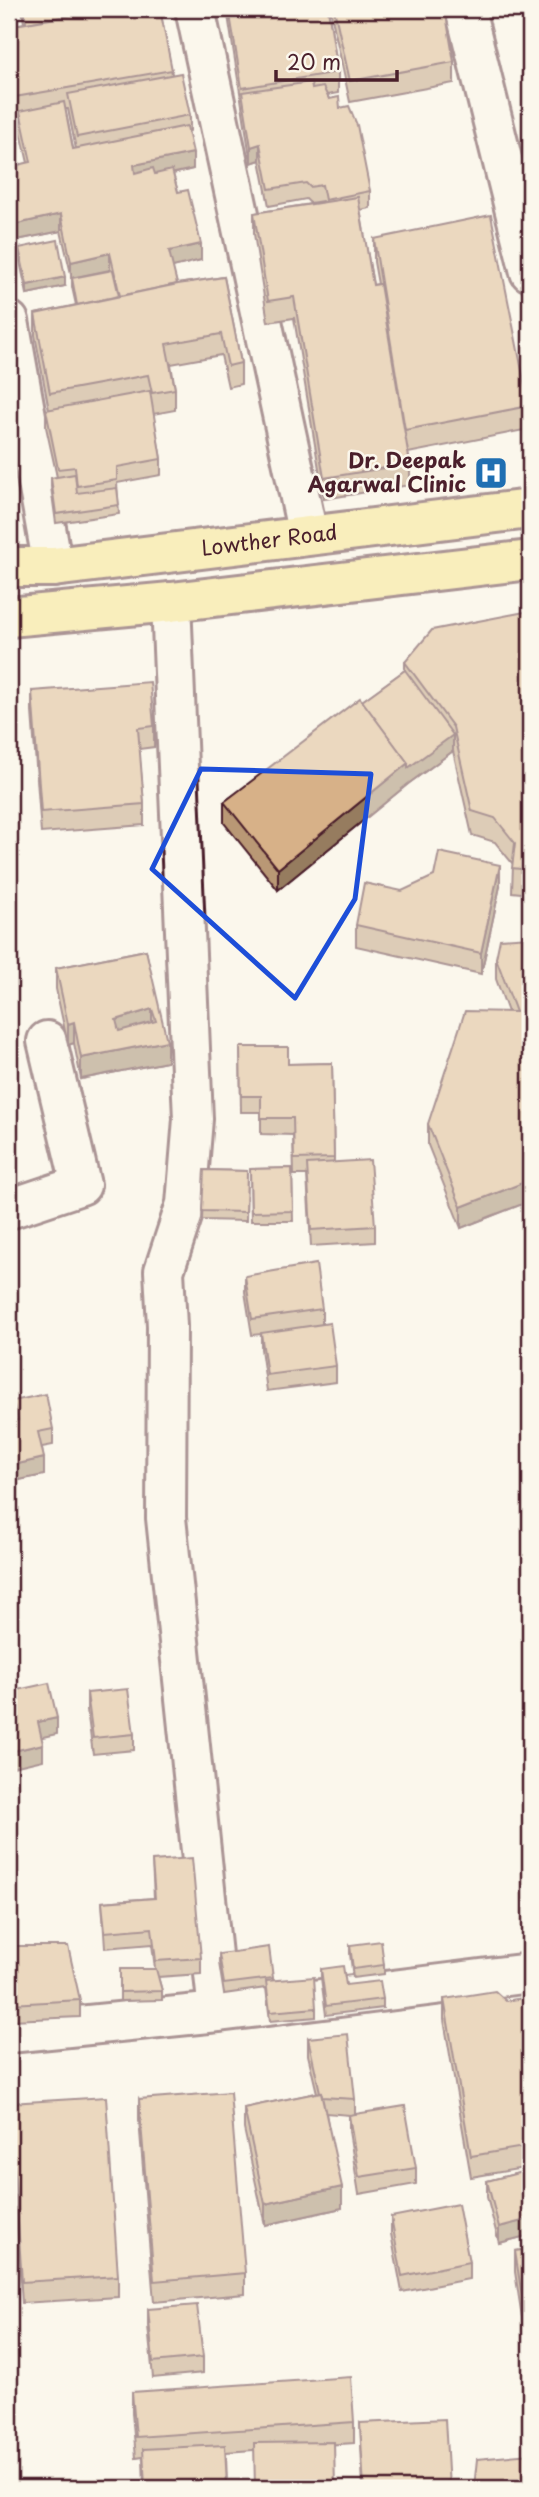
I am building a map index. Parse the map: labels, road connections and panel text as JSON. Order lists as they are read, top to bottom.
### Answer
{
  "streets": {
    "main road": ["Lowther Road"]
  },
  "places": {
    "hospital": ["Dr. Deepak Agarwal Clinic"]
  },
  "scale_bar": "20 m"
}
